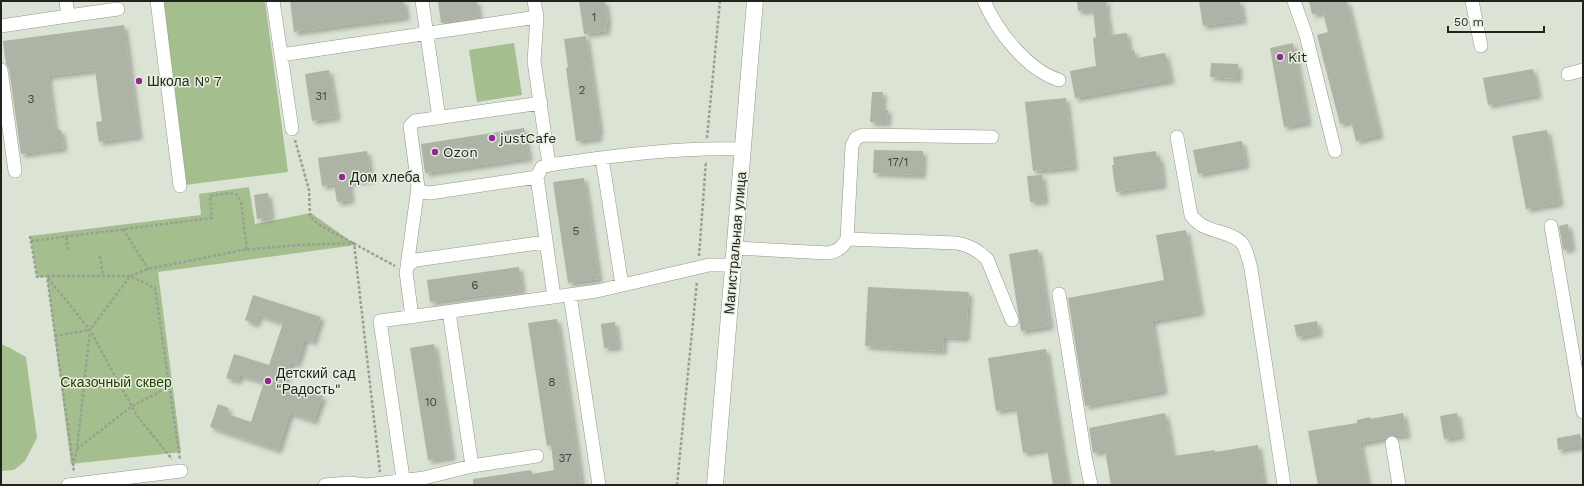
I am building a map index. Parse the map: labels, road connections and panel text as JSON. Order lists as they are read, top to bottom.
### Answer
{
  "streets": {
    "main road": ["Магистральная улица"]
  },
  "parks": ["Сказочный сквер"],
  "places": [
    "Kit",
    "Школа № 7",
    "justCafe",
    "Ozon",
    "Дом хлеба",
    "Детский сад \"Радость\""
  ],
  "house_numbers": [
    "1",
    "2",
    "31",
    "3",
    "17/1",
    "5",
    "6",
    "8",
    "10",
    "37"
  ],
  "scale_bar": "50 m"
}
